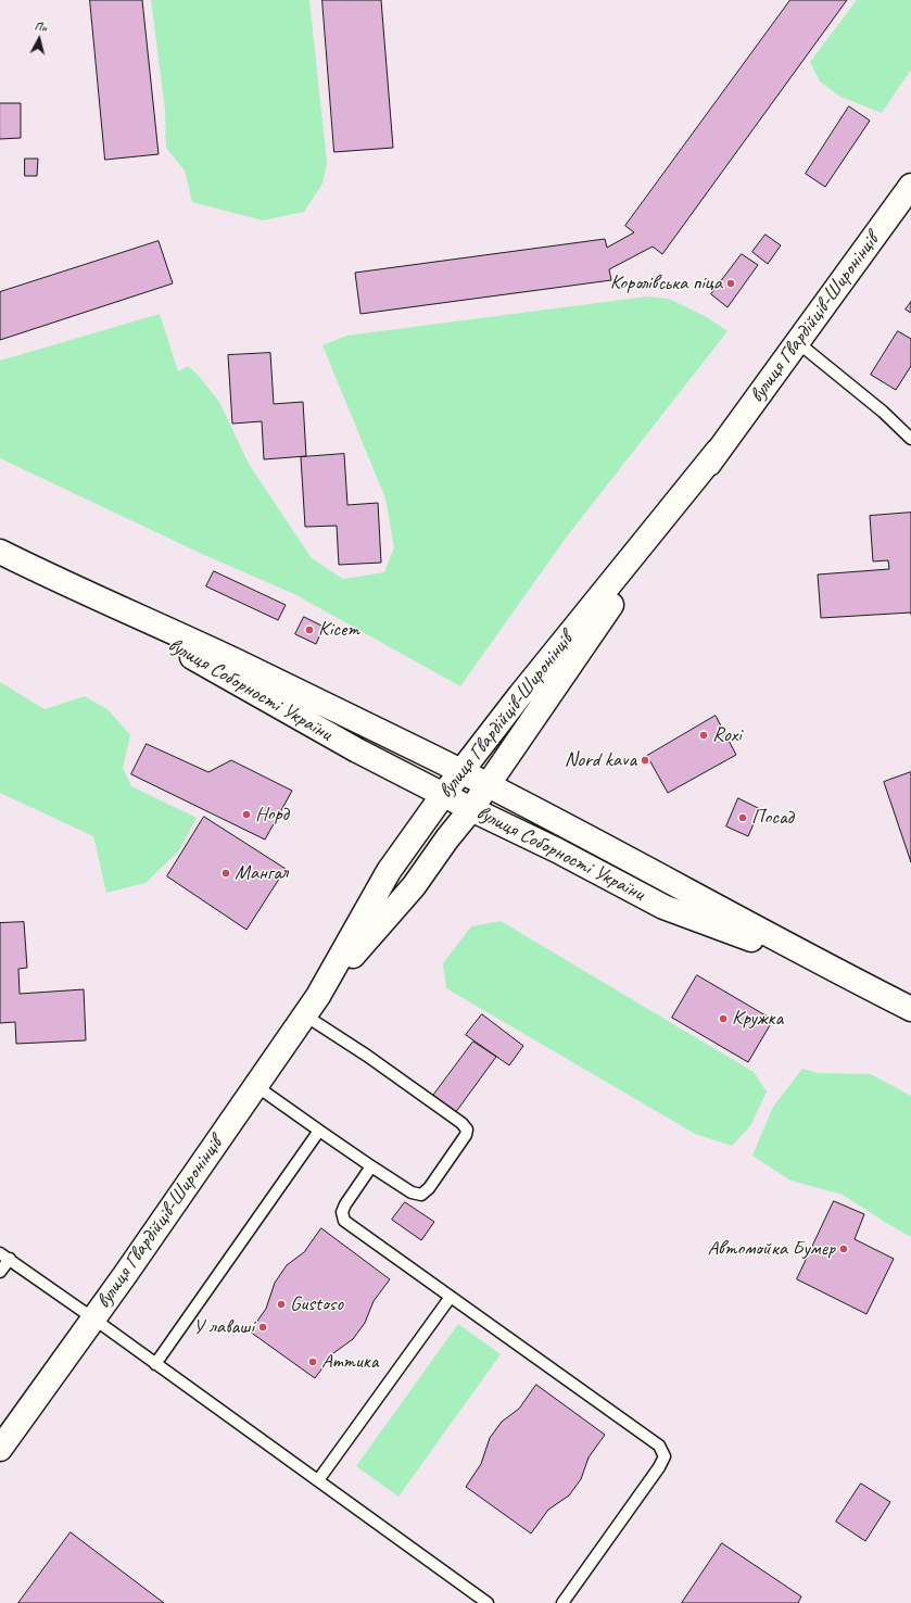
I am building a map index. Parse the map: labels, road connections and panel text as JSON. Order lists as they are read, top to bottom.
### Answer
{
  "streets": {
    "main road": ["вулиця Гвардійців-Широнінців", "вулиця Соборності України"]
  },
  "crossings": [
    ["вулиця Гвардійців-Широнінців", "вулиця Соборності України"]
  ],
  "places": [
    "Королівська піца",
    "Кісет",
    "Roxi",
    "Nord kava",
    "Норд",
    "Посад",
    "Мангал",
    "Кружка",
    "Автомойка Бумер",
    "Gustoso",
    "У лаваші",
    "Аттика"
  ],
  "north": "top"
}
